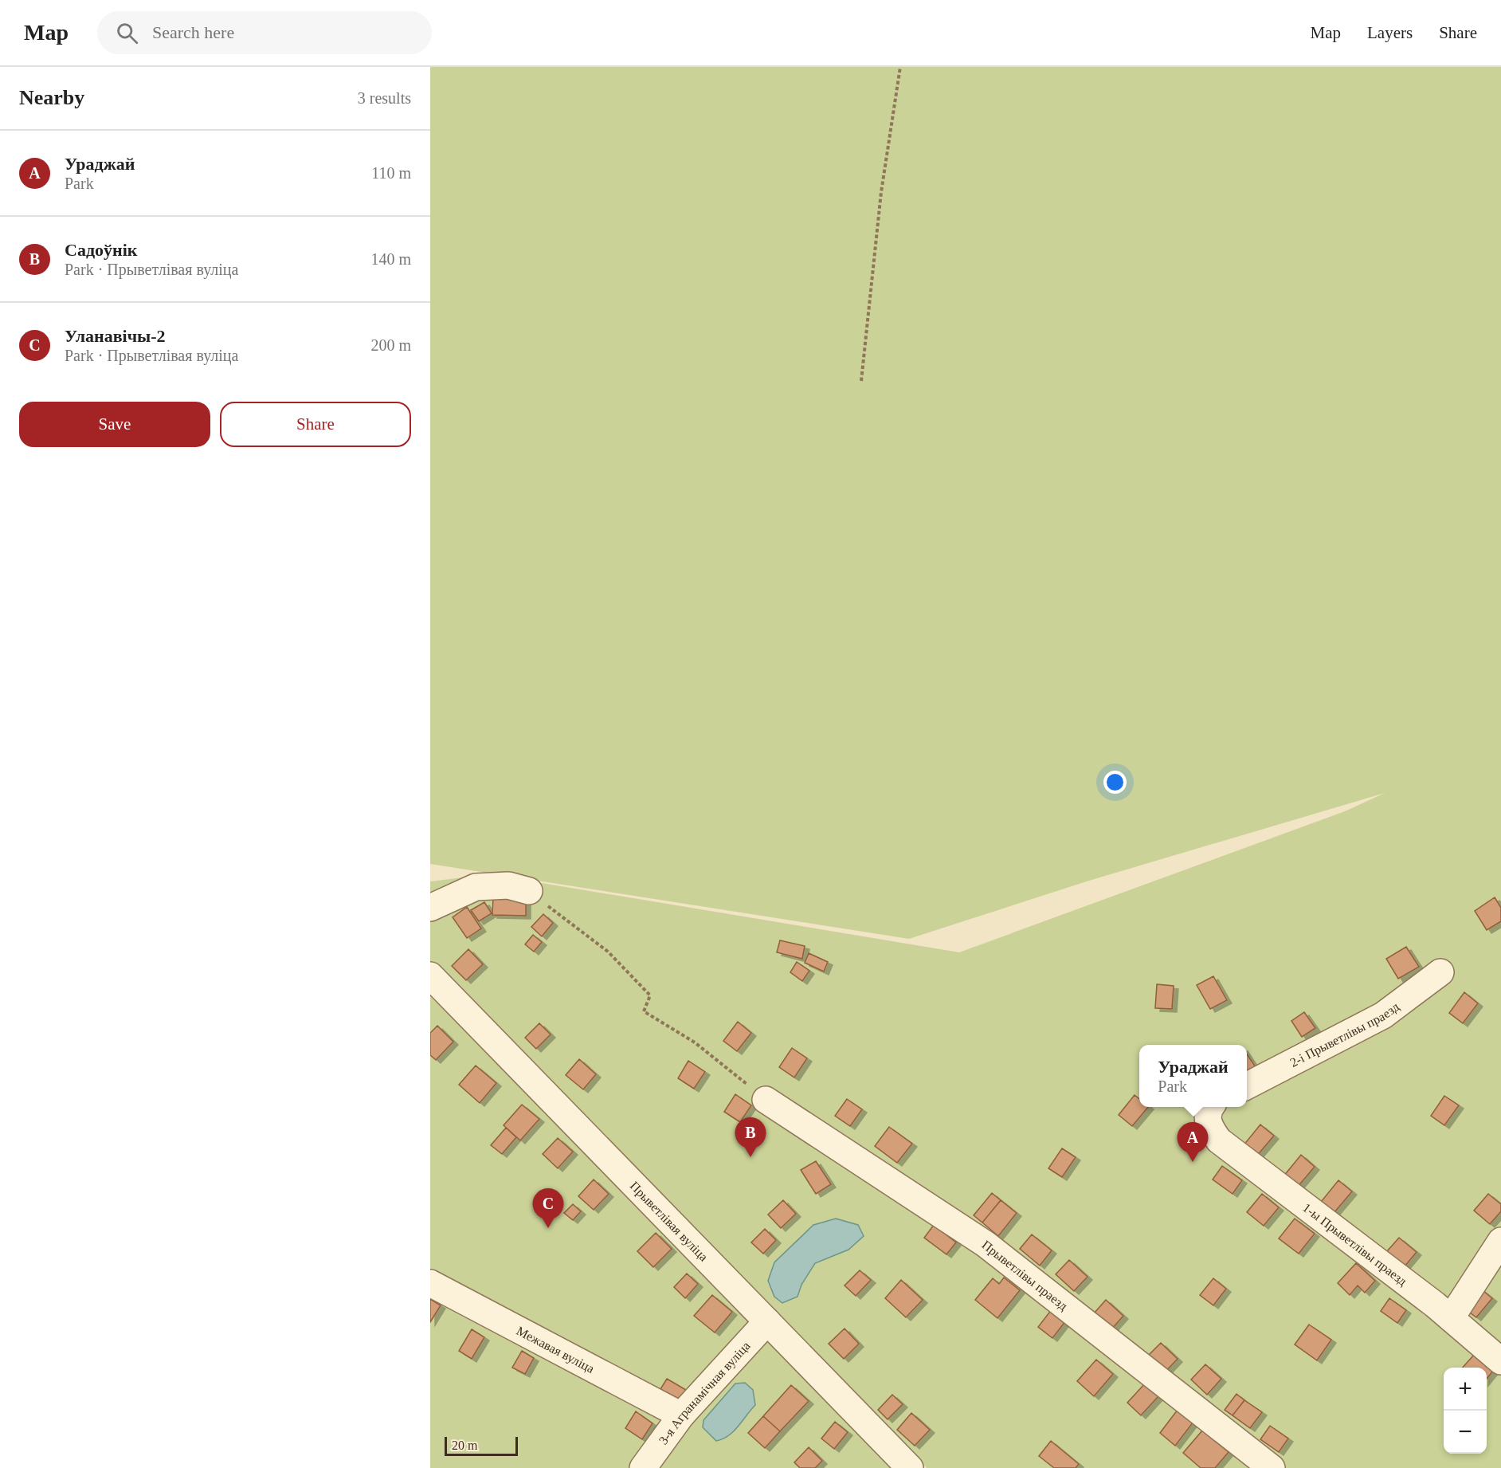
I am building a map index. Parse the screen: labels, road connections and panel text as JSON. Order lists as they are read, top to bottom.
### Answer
{
  "streets": {
    "street": [
      "2-і Прыветлівы праезд",
      "Прыветлівая вуліца",
      "1-ы Прыветлівы праезд",
      "Прыветлівы праезд",
      "Межавая вуліца",
      "3-я Агранамічная вуліца"
    ]
  },
  "crossings": [
    ["Прыветлівая вуліца", "3-я Агранамічная вуліца"],
    ["Межавая вуліца", "3-я Агранамічная вуліца"]
  ],
  "scale_bar": "20 m",
  "page": {
    "header": "Map",
    "search": "Search here",
    "nav": ["Map", "Layers", "Share"],
    "heading": ["Nearby", "3 results"],
    "list": [
      {
        "mark": "A",
        "name": "Ураджай",
        "note": "Park",
        "value": "110 m"
      },
      {
        "mark": "B",
        "name": "Садоўнік",
        "note": "Park · Прыветлівая вуліца",
        "value": "140 m"
      },
      {
        "mark": "C",
        "name": "Уланавічы-2",
        "note": "Park · Прыветлівая вуліца",
        "value": "200 m"
      }
    ],
    "buttons": ["Save", "Share"],
    "popup": ["Ураджай", "Park"],
    "pins": ["B", "A", "C"],
    "map_buttons": ["+", "−"],
    "scale": "20 m"
  }
}
